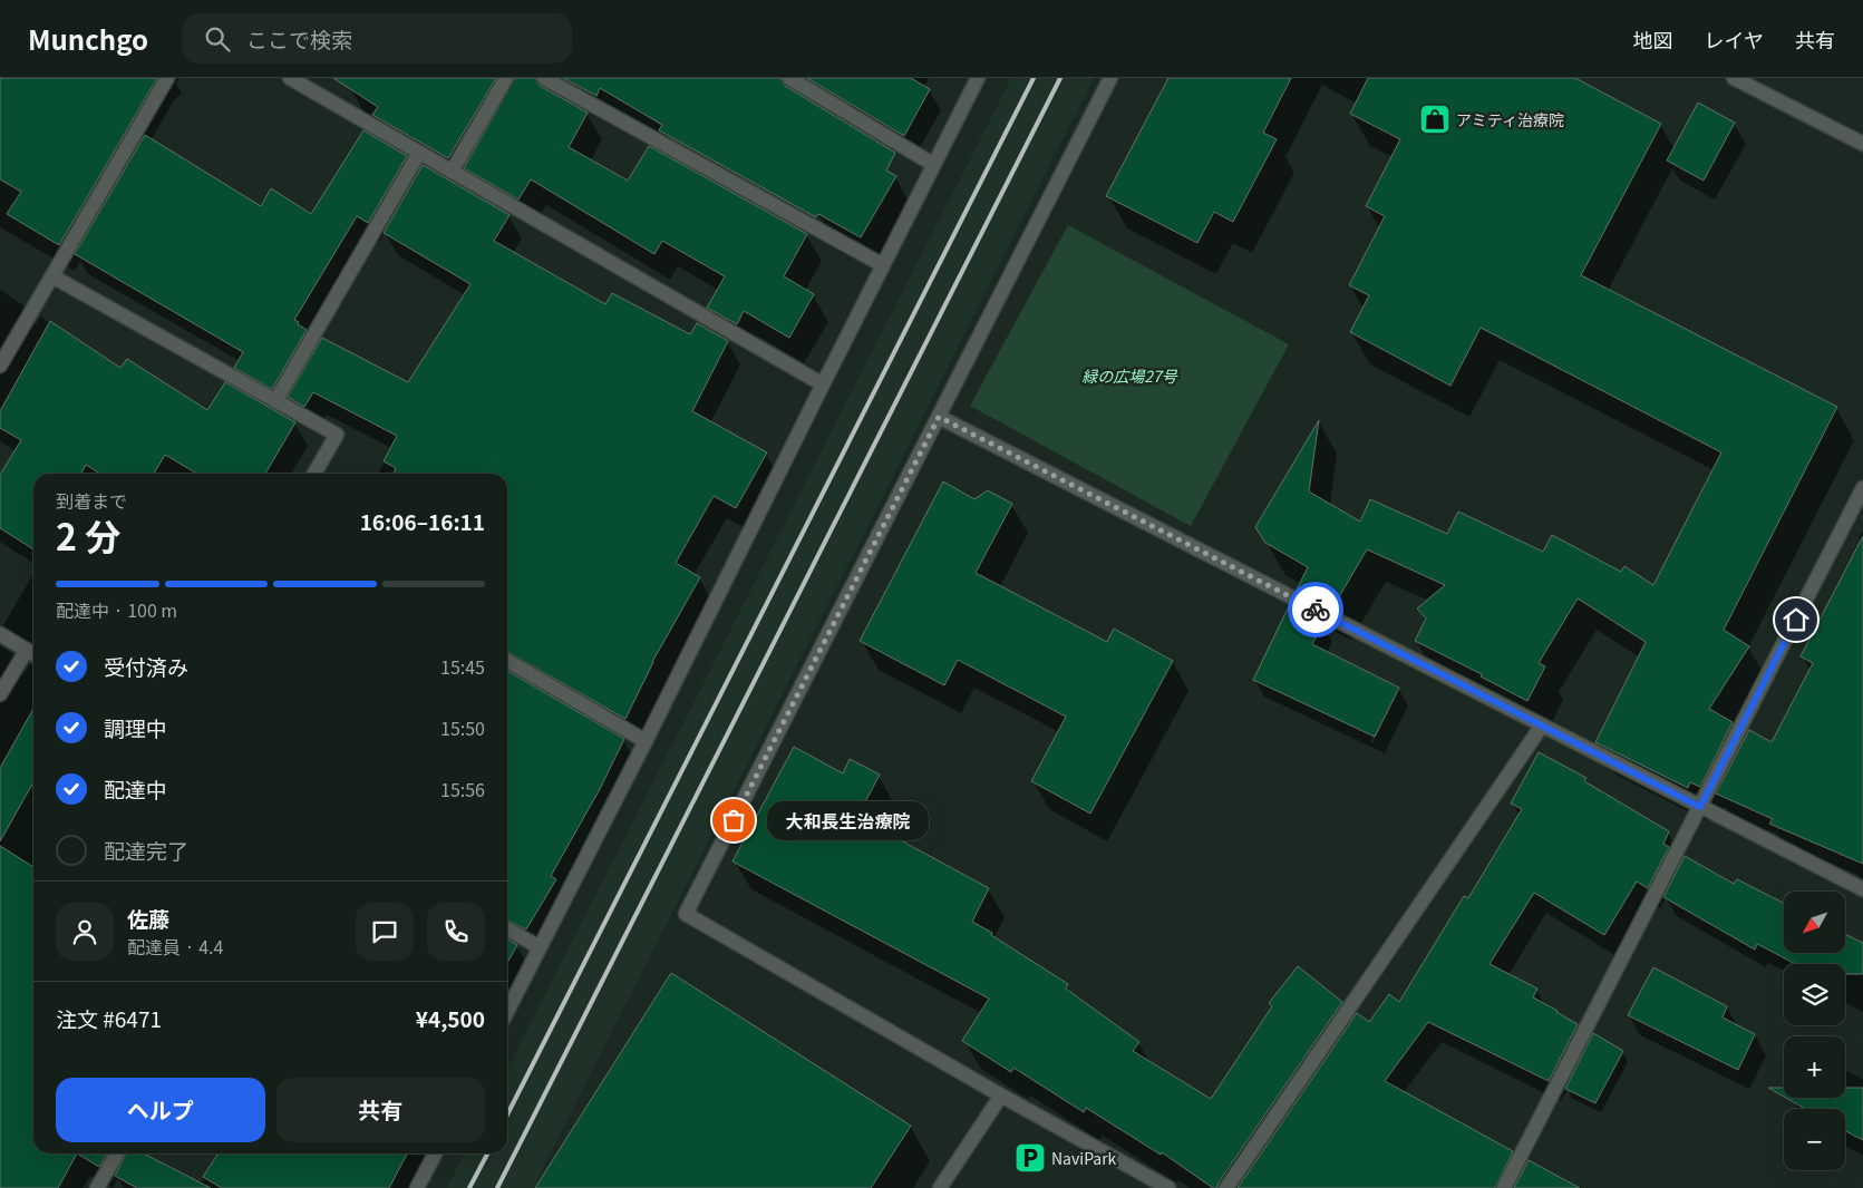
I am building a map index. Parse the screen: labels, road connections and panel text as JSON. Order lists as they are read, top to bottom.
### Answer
{
  "parks": ["緑の広場27号"],
  "places": {
    "shop": ["アミティ治療院"],
    "other": ["大和長生治療院"],
    "parking": ["NaviPark"]
  },
  "north": "bottom left",
  "page": {
    "header": "Munchgo",
    "search": "ここで検索",
    "nav": ["地図", "レイヤ", "共有"],
    "heading": ["2 分", "到着まで", "16:06–16:11"],
    "panel": [
      "佐藤",
      "配達員 · 4.4",
      "注文 #6471",
      "¥4,500"
    ],
    "bar": "配達中 · 100 m",
    "list": [
      ["受付済み", "15:45"],
      ["調理中", "15:50"],
      ["配達中", "15:56"],
      "配達完了"
    ],
    "bubble": "大和長生治療院",
    "map_buttons": ["+", "−"],
    "buttons": ["ヘルプ", "共有"]
  }
}
